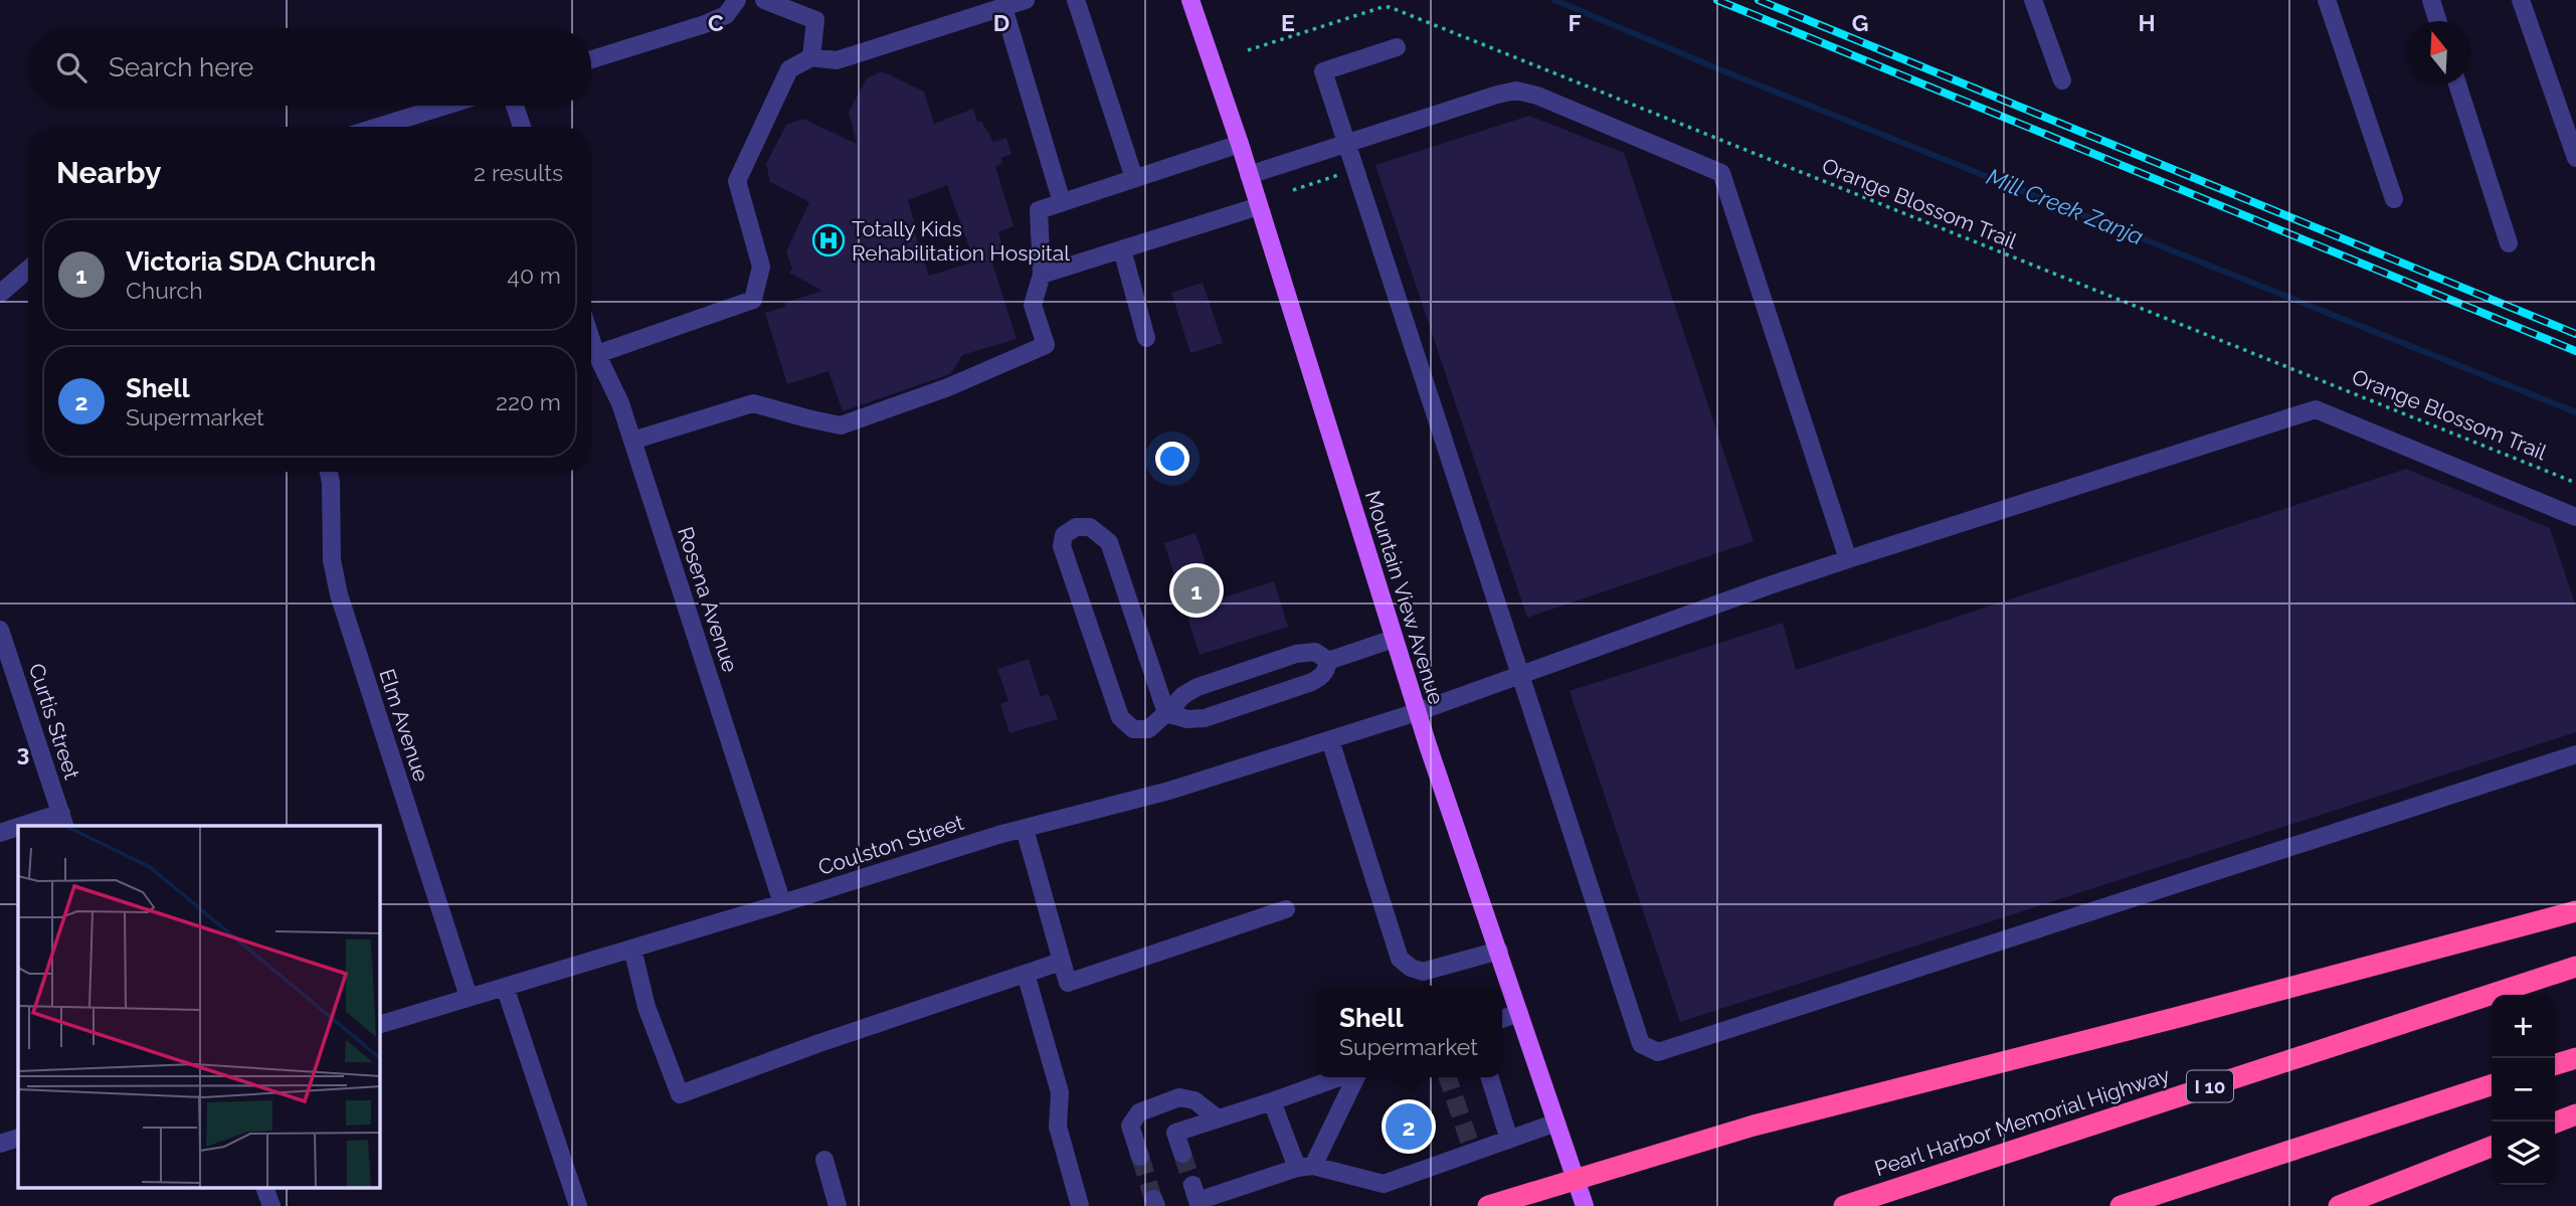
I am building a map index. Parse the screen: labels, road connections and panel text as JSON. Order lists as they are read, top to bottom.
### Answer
{
  "streets": {
    "highway": ["I 10", "Pearl Harbor Memorial Highway"],
    "main road": ["Mountain View Avenue"],
    "street": [
      "Rosena Avenue",
      "Curtis Street",
      "Elm Avenue",
      "Coulston Street"
    ],
    "path": ["Orange Blossom Trail"]
  },
  "crossings": [
    ["Mountain View Avenue", "Coulston Street"],
    ["Rosena Avenue", "Coulston Street"],
    ["Elm Avenue", "Coulston Street"]
  ],
  "water": ["Mill Creek Zanja"],
  "places": {
    "hospital": ["Totally Kids Rehabilitation Hospital"]
  },
  "north": "top",
  "page": {
    "search": "Search here",
    "heading": ["Nearby", "2 results"],
    "list": [
      {
        "mark": "1",
        "name": "Victoria SDA Church",
        "note": "Church",
        "value": "40 m"
      },
      {
        "mark": "2",
        "name": "Shell",
        "note": "Supermarket",
        "value": "220 m"
      }
    ],
    "pins": ["1", "2"],
    "popup": ["Shell", "Supermarket"],
    "map_buttons": ["+", "−"]
  },
  "grid": {
    "columns": [
      "C",
      "D",
      "E",
      "F",
      "G",
      "H"
    ],
    "rows": ["3"]
  }
}
